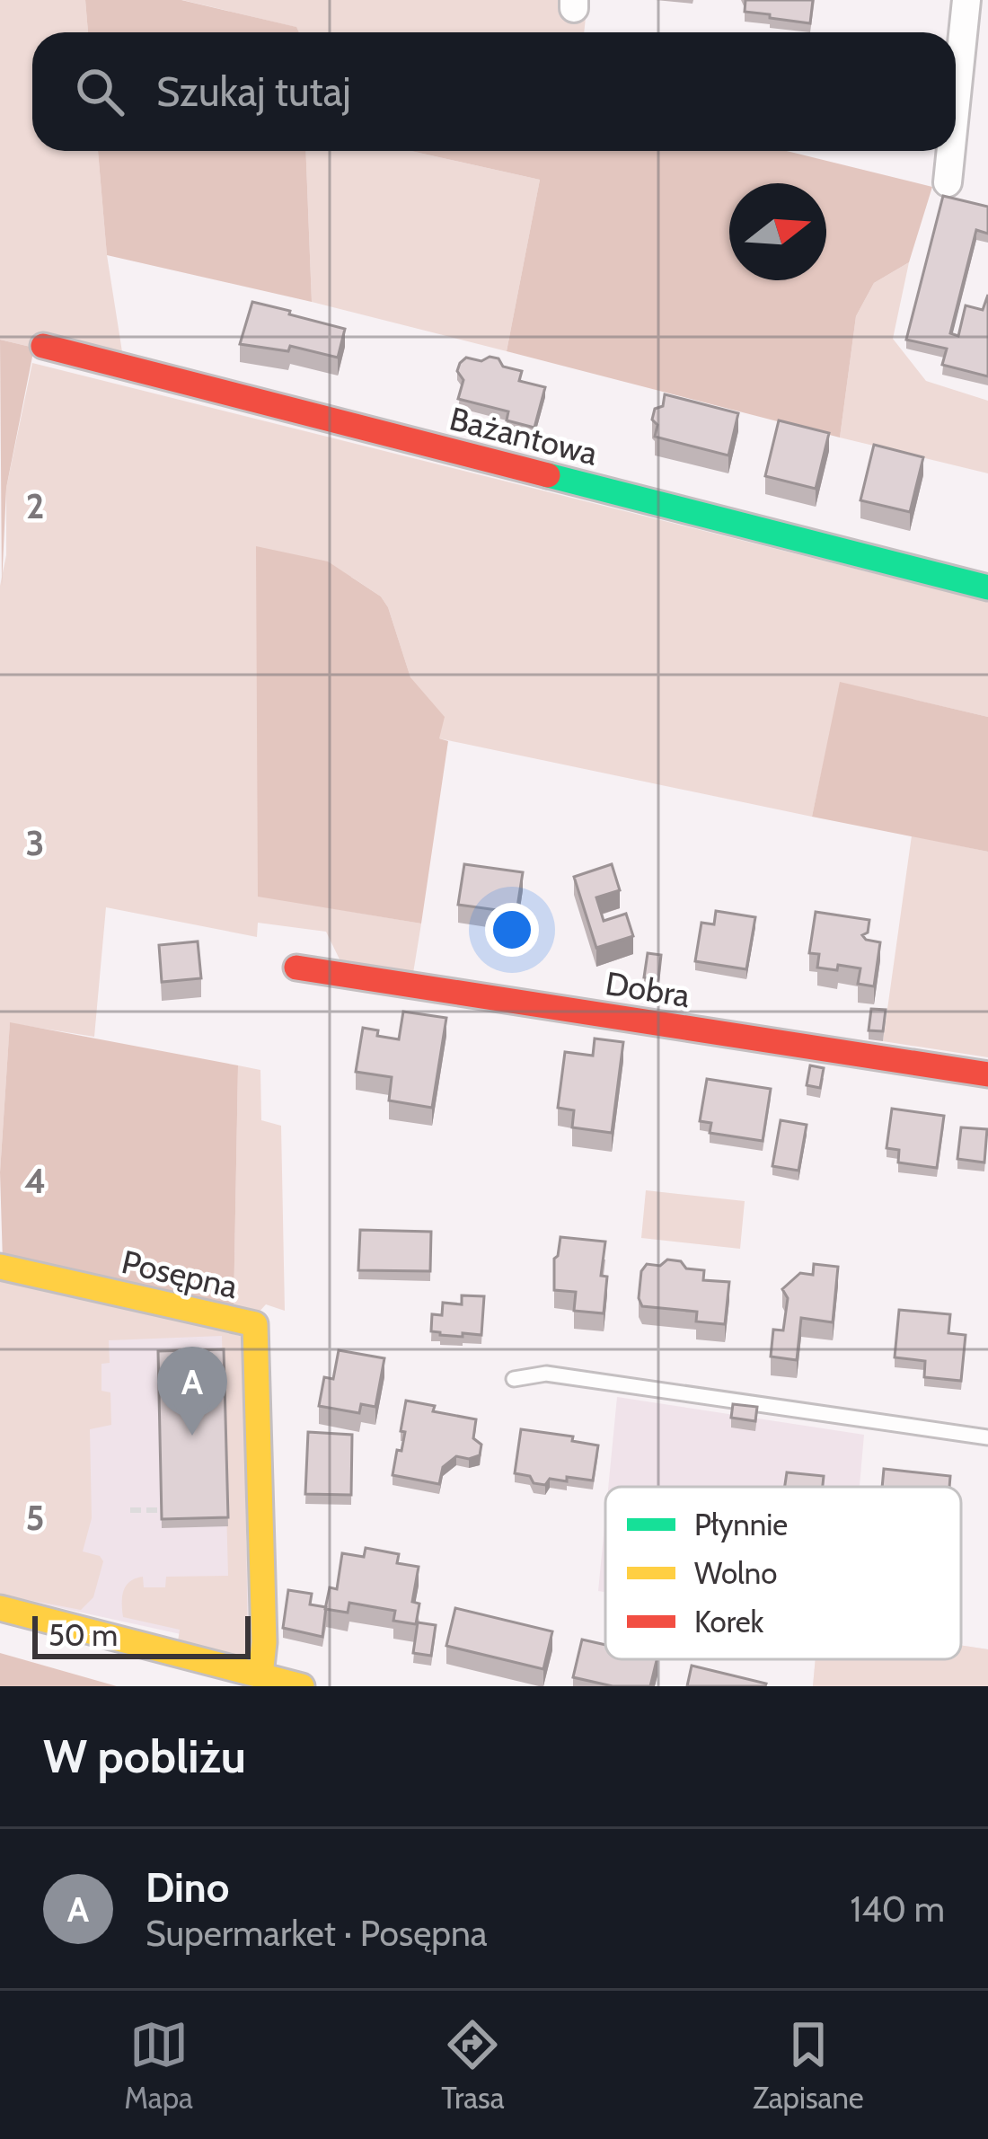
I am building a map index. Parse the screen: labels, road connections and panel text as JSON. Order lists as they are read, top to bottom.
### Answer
{
  "streets": {
    "street": ["Bażantowa", "Dobra", "Posępna"]
  },
  "legend": ["Płynnie", "Wolno", "Korek"],
  "scale_bar": "50 m",
  "north": "right",
  "page": {
    "search": "Szukaj tutaj",
    "pins": "A",
    "scale": "50 m",
    "heading": "W pobliżu",
    "list": [
      {
        "mark": "A",
        "name": "Dino",
        "note": "Supermarket · Posępna",
        "value": "140 m"
      }
    ],
    "nav": ["Mapa", "Trasa", "Zapisane"]
  },
  "grid": {
    "rows": [
      "2",
      "3",
      "4",
      "5"
    ]
  }
}
